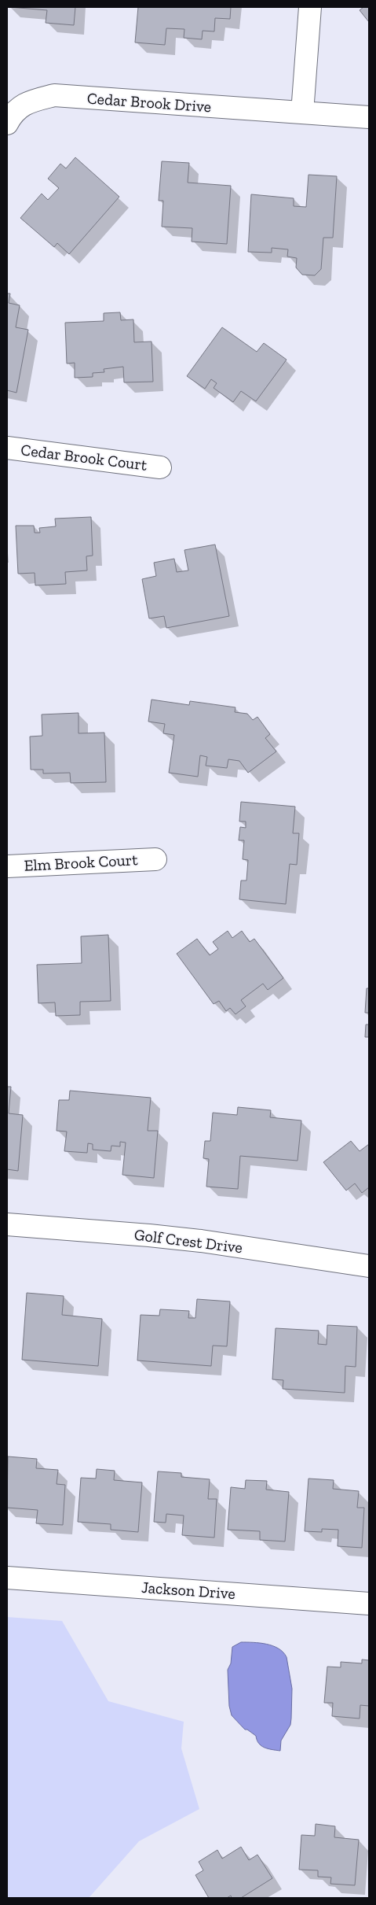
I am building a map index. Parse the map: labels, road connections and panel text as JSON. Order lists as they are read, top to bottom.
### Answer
{
  "streets": {
    "street": [
      "Cedar Brook Drive",
      "Cedar Brook Court",
      "Elm Brook Court",
      "Golf Crest Drive",
      "Jackson Drive"
    ]
  }
}
